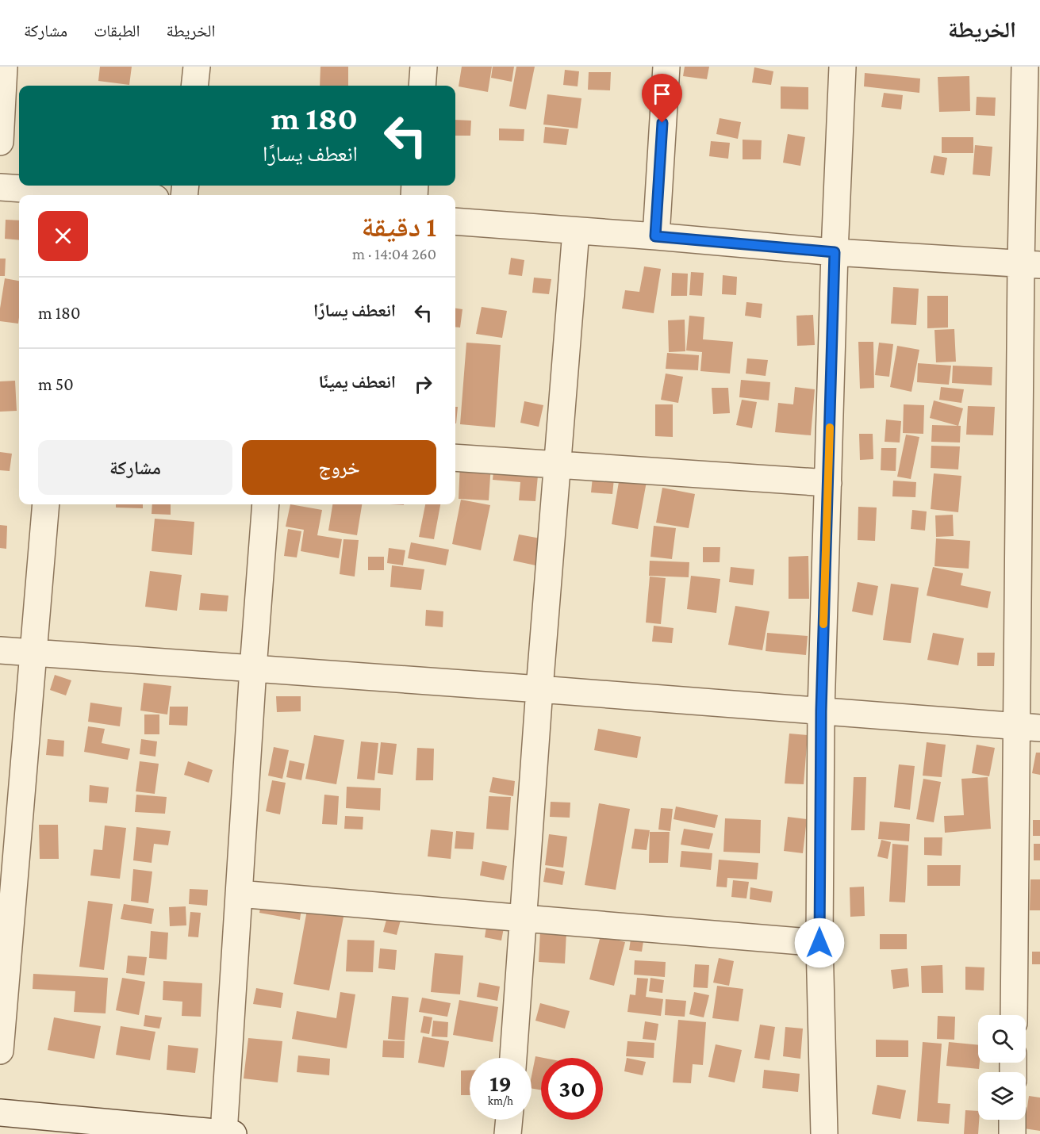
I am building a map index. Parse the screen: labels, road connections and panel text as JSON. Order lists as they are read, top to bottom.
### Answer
{
  "page": {
    "header": "الخريطة",
    "nav": ["الخريطة", "الطبقات", "مشاركة"],
    "turn": ["180 m", "انعطف يسارًا"],
    "heading": ["1 دقيقة", "260 m · 14:04"],
    "list": [
      {
        "name": "انعطف يسارًا",
        "value": "180 m"
      },
      {
        "name": "انعطف يمينًا",
        "value": "50 m"
      }
    ],
    "buttons": ["خروج", "مشاركة"],
    "speed": "19 km/h",
    "limit": "30"
  }
}
